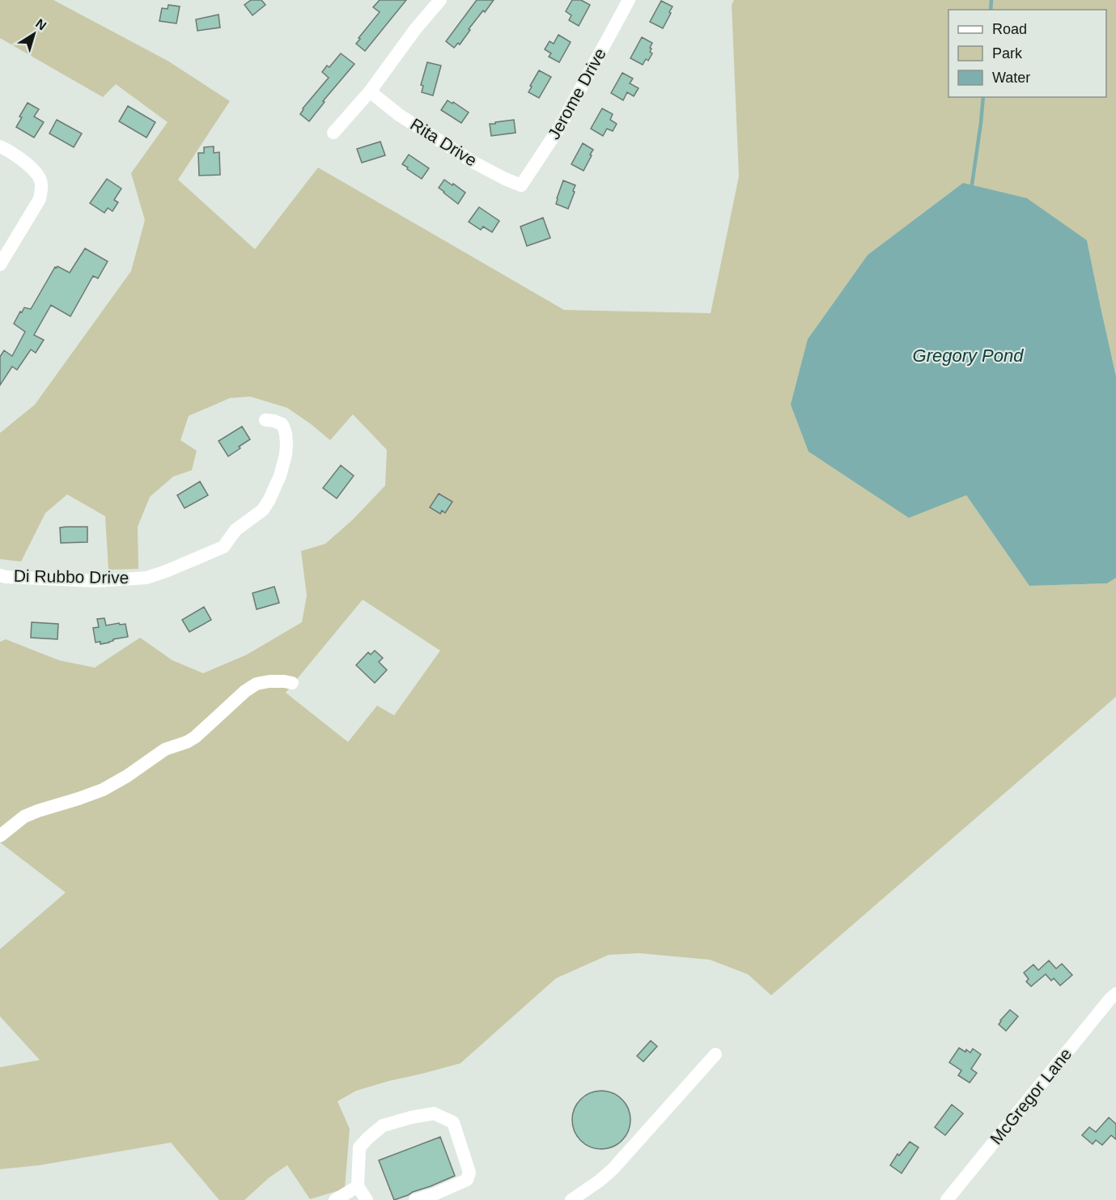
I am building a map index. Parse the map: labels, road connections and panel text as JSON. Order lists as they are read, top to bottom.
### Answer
{
  "streets": {
    "street": [
      "Jerome Drive",
      "Rita Drive",
      "Di Rubbo Drive",
      "McGregor Lane"
    ]
  },
  "crossings": [
    ["Jerome Drive", "Rita Drive"]
  ],
  "water": ["Gregory Pond"],
  "legend": ["Road", "Park", "Water"],
  "north": "top right"
}
